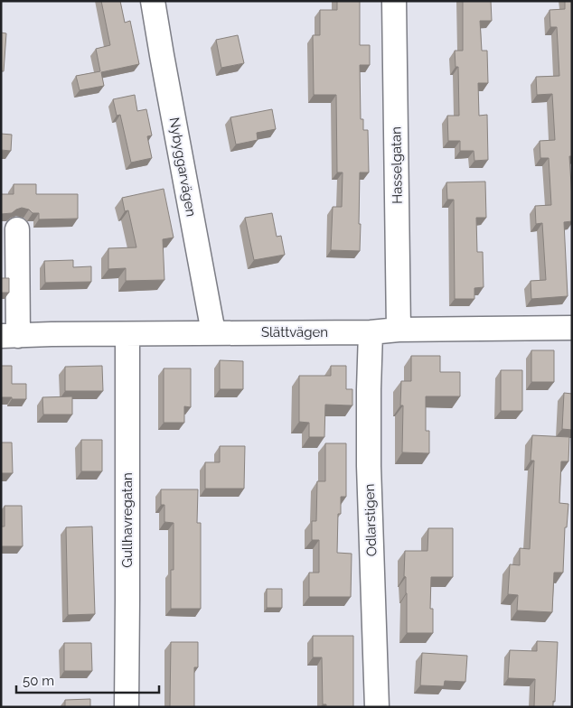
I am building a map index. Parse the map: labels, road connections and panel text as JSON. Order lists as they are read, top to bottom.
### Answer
{
  "streets": {
    "street": [
      "Hasselgatan",
      "Nybyggarvägen",
      "Slättvägen",
      "Gullhavregatan",
      "Odlarstigen"
    ]
  },
  "crossings": [
    ["Hasselgatan", "Slättvägen"],
    ["Nybyggarvägen", "Slättvägen"],
    ["Slättvägen", "Gullhavregatan"],
    ["Slättvägen", "Odlarstigen"]
  ],
  "scale_bar": "50 m"
}
